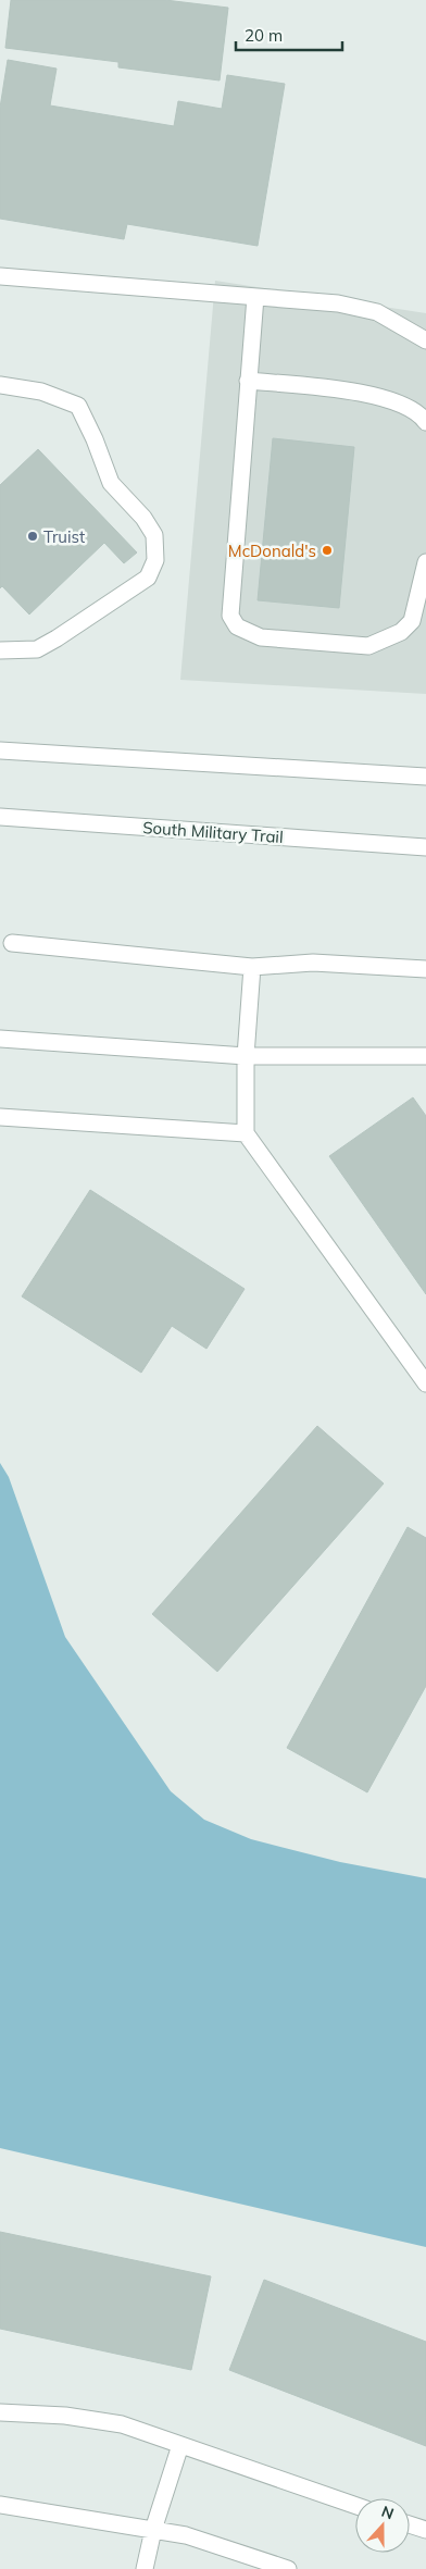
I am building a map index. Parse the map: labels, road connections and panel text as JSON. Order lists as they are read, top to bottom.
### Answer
{
  "streets": {
    "street": ["South Military Trail"]
  },
  "places": ["Truist", "McDonald's"],
  "scale_bar": "20 m",
  "north": "top"
}
